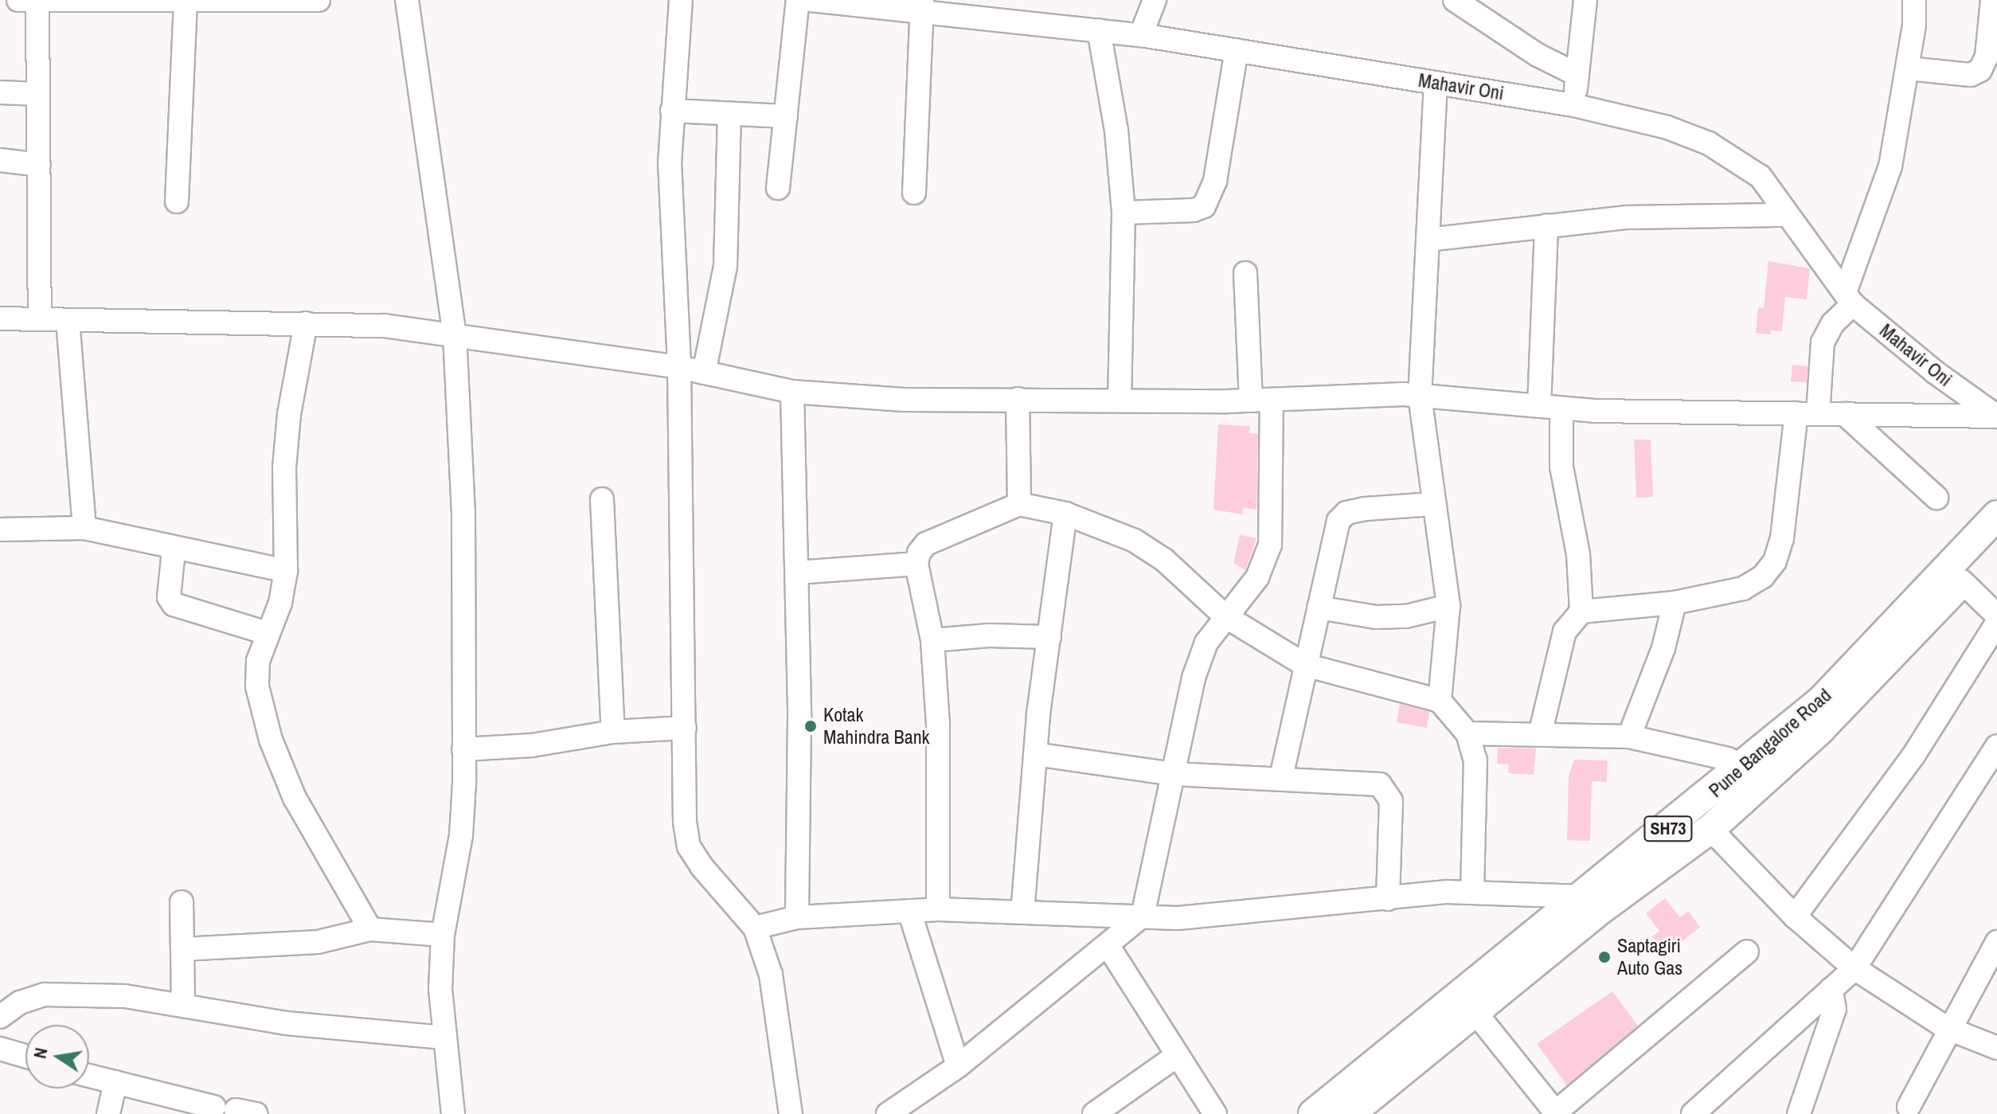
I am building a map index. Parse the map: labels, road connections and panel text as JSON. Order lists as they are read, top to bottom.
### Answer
{
  "streets": {
    "main road": ["Pune Bangalore Road", "SH73"],
    "street": ["Mahavir Oni"]
  },
  "places": ["Kotak Mahindra Bank", "Saptagiri Auto Gas"],
  "north": "left"
}
